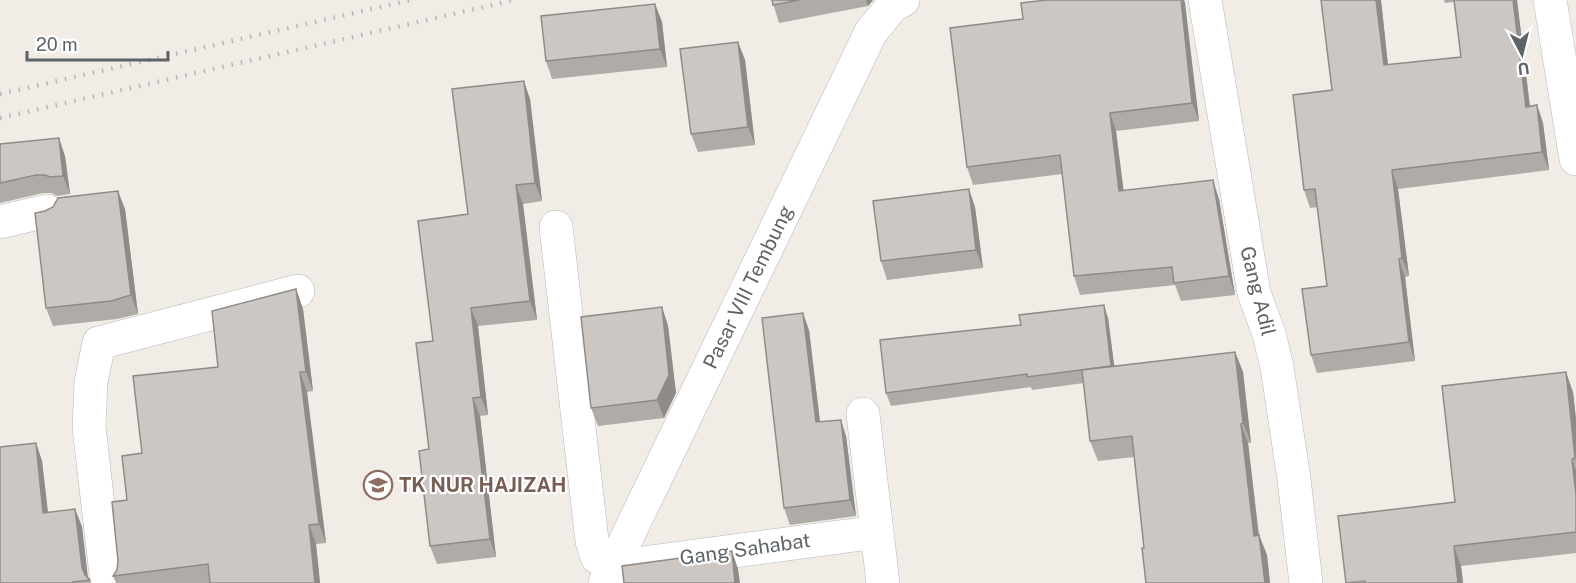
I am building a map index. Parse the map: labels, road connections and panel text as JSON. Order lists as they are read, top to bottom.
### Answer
{
  "streets": {
    "street": ["Pasar VIII Tembung", "Gang Adil", "Gang Sahabat"]
  },
  "crossings": [
    ["Pasar VIII Tembung", "Gang Sahabat"]
  ],
  "places": {
    "school or university": ["TK NUR HAJIZAH"]
  },
  "scale_bar": "20 m",
  "north": "bottom"
}
